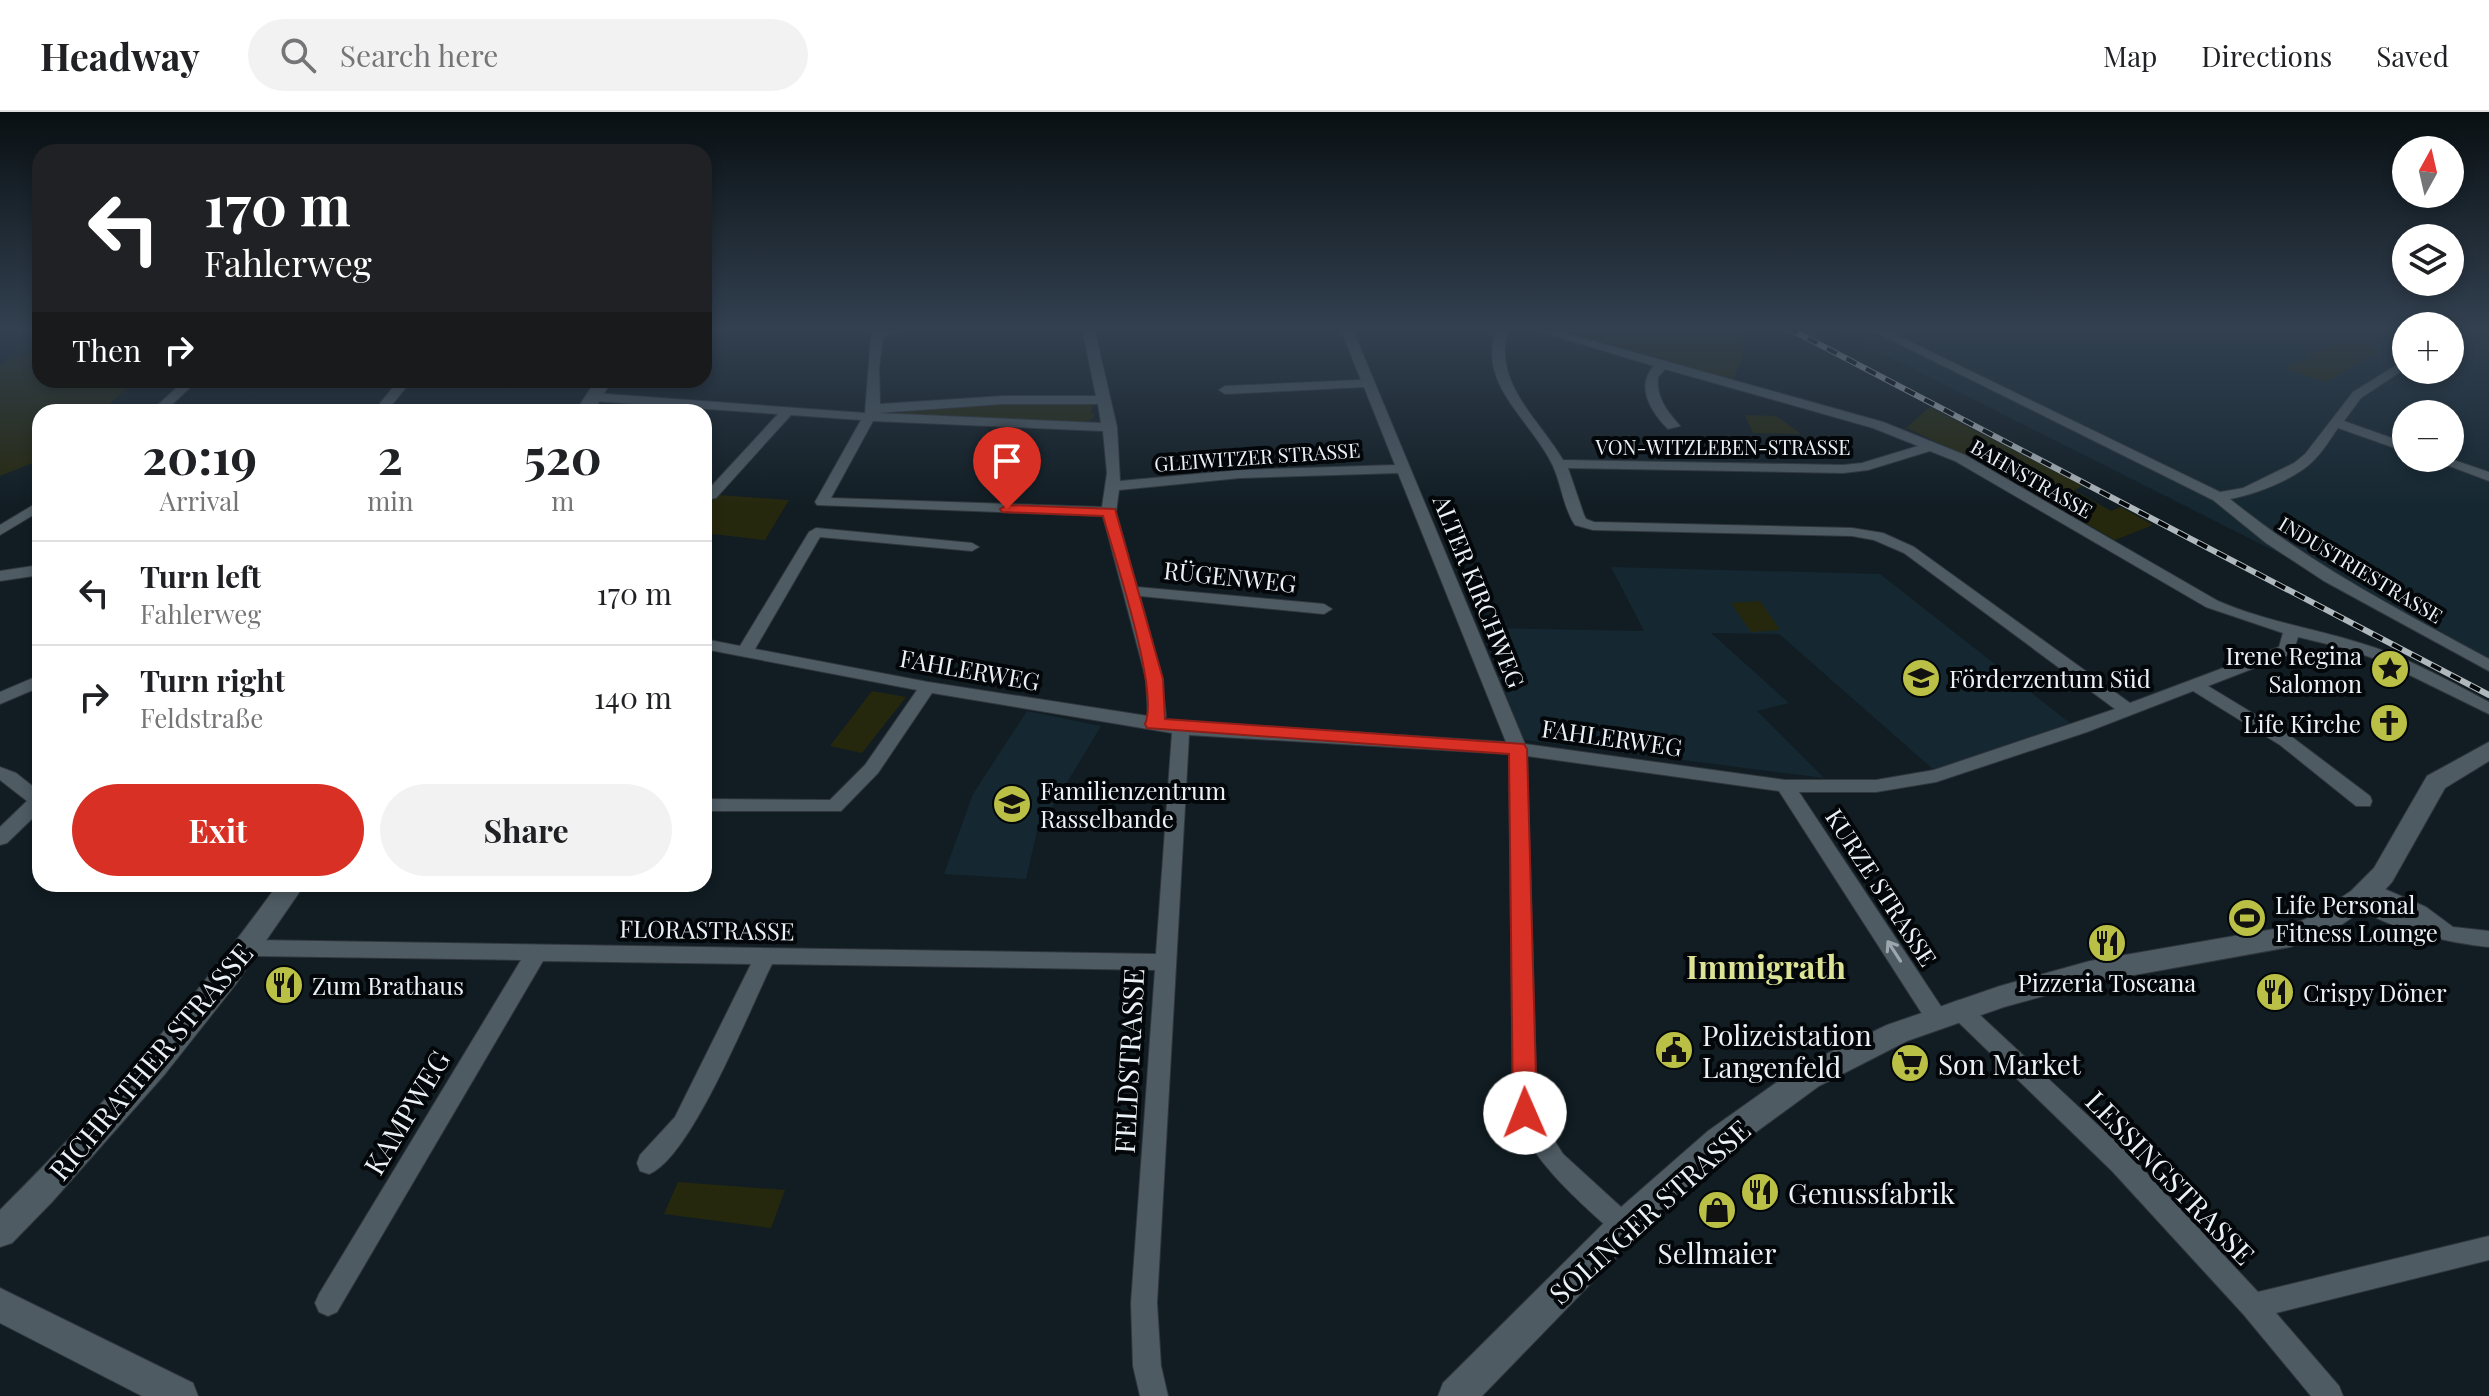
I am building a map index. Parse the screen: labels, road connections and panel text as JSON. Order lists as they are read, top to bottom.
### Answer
{
  "streets": {
    "main road": ["RICHRATHER STRASSE", "SOLINGER STRASSE"],
    "street": [
      "VON-WITZLEBEN-STRASSE",
      "GLEIWITZER STRASSE",
      "BAHNSTRASSE",
      "INDUSTRIESTRASSE",
      "RÜGENWEG",
      "ALTER KIRCHWEG",
      "FAHLERWEG",
      "KURZE STRASSE",
      "FLORASTRASSE",
      "FELDSTRASSE",
      "KAMPWEG",
      "LESSINGSTRASSE"
    ]
  },
  "crossings": [
    ["VON-WITZLEBEN-STRASSE", "BAHNSTRASSE"],
    ["GLEIWITZER STRASSE", "ALTER KIRCHWEG"],
    ["BAHNSTRASSE", "FAHLERWEG"],
    ["ALTER KIRCHWEG", "FAHLERWEG"],
    ["ALTER KIRCHWEG", "SOLINGER STRASSE"],
    ["FAHLERWEG", "KURZE STRASSE"],
    ["FAHLERWEG", "FELDSTRASSE"],
    ["KURZE STRASSE", "LESSINGSTRASSE"],
    ["KURZE STRASSE", "SOLINGER STRASSE"],
    ["FLORASTRASSE", "RICHRATHER STRASSE"],
    ["FLORASTRASSE", "FELDSTRASSE"],
    ["FLORASTRASSE", "KAMPWEG"],
    ["LESSINGSTRASSE", "SOLINGER STRASSE"]
  ],
  "one_way": ["KURZE STRASSE"],
  "districts": ["Immigrath"],
  "places": {
    "place": ["Irene Regina Salomon"],
    "school or university": ["Förderzentum Süd", "Familienzentrum Rasselbande"],
    "church": ["Life Kirche"],
    "sports": ["Life Personal Fitness Lounge"],
    "restaurant": [
      "Pizzeria Toscana",
      "Zum Brathaus",
      "Crispy Döner",
      "Genussfabrik"
    ],
    "public building": ["Polizeistation Langenfeld"],
    "supermarket": ["Son Market"],
    "shop": ["Sellmaier"]
  },
  "north": "top",
  "page": {
    "header": "Headway",
    "search": "Search here",
    "nav": ["Map", "Directions", "Saved"],
    "map_buttons": ["+", "−"],
    "turn": ["170 m", "Fahlerweg"],
    "then": "Then",
    "eta": [
      "20:19",
      "Arrival",
      "2",
      "min",
      "520",
      "m"
    ],
    "list": [
      {
        "name": "Turn left",
        "note": "Fahlerweg",
        "value": "170 m"
      },
      {
        "name": "Turn right",
        "note": "Feldstraße",
        "value": "140 m"
      }
    ],
    "buttons": ["Exit", "Share"]
  }
}
